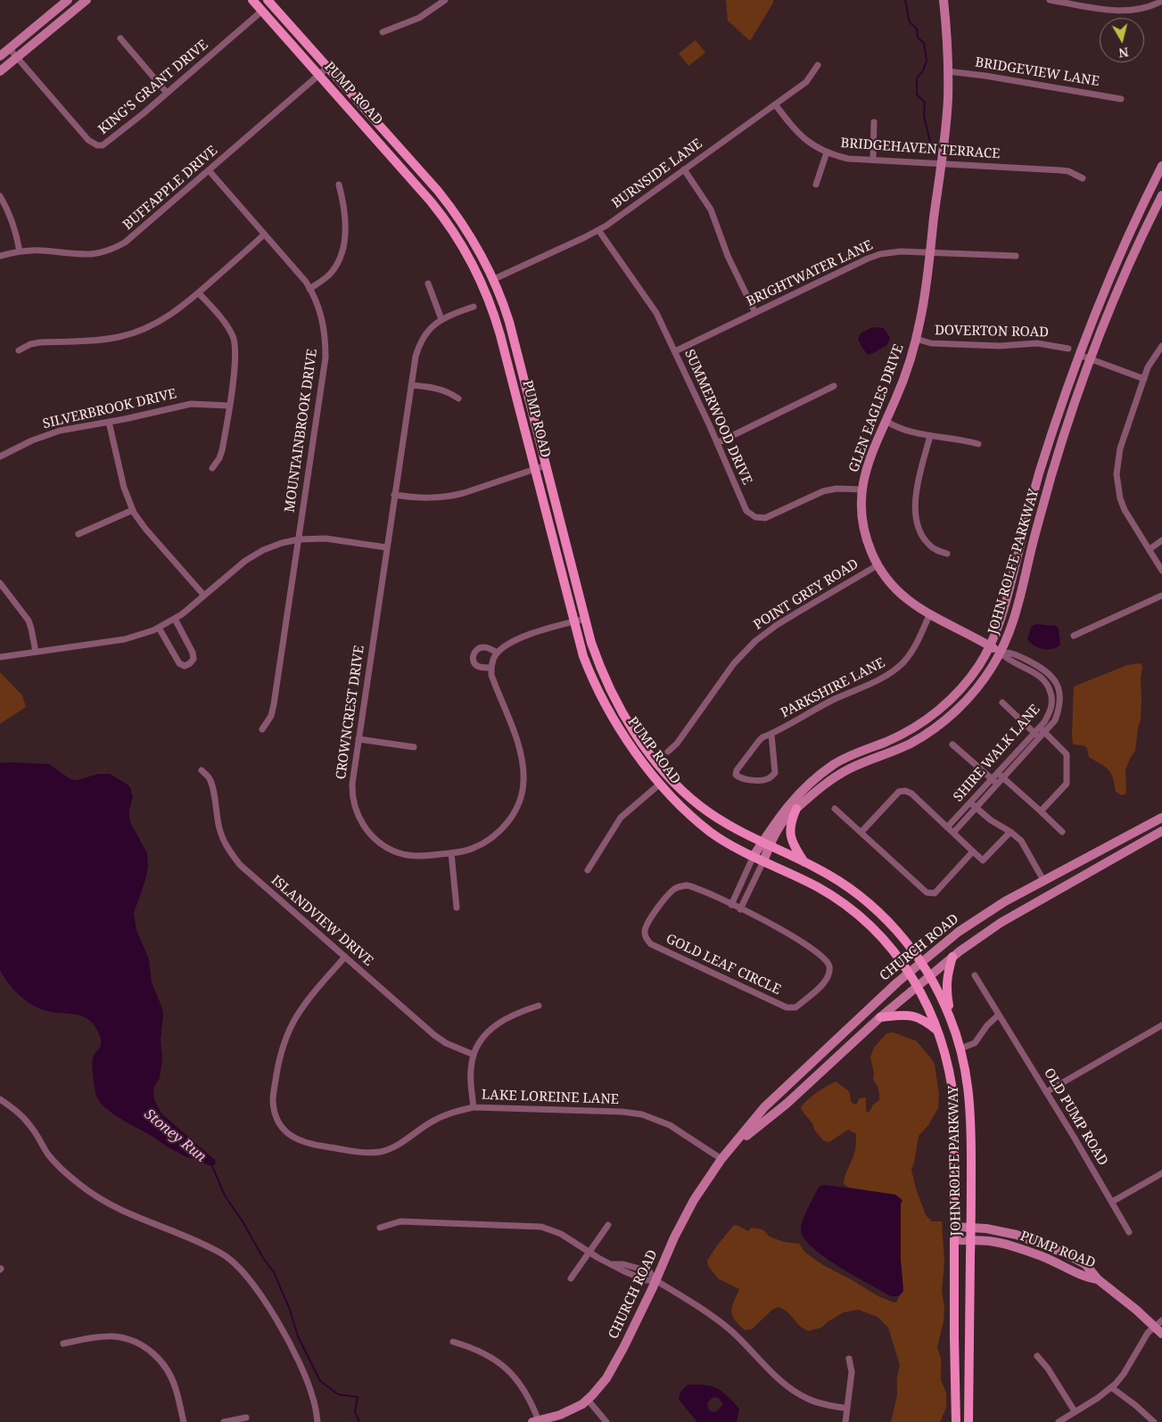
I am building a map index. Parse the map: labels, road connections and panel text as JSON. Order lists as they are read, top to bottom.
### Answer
{
  "streets": {
    "main road": [
      "PUMP ROAD",
      "GLEN EAGLES DRIVE",
      "JOHN ROLFE PARKWAY",
      "CHURCH ROAD"
    ],
    "street": [
      "BRIDGEVIEW LANE",
      "KING'S GRANT DRIVE",
      "BRIDGEHAVEN TERRACE",
      "BURNSIDE LANE",
      "BUFFAPPLE DRIVE",
      "BRIGHTWATER LANE",
      "DOVERTON ROAD",
      "SILVERBROOK DRIVE",
      "SUMMERWOOD DRIVE",
      "MOUNTAINBROOK DRIVE",
      "POINT GREY ROAD",
      "PARKSHIRE LANE",
      "CROWNCREST DRIVE",
      "SHIRE WALK LANE",
      "ISLANDVIEW DRIVE",
      "GOLD LEAF CIRCLE",
      "LAKE LOREINE LANE",
      "OLD PUMP ROAD"
    ]
  },
  "crossings": [
    ["BRIDGEVIEW LANE", "GLEN EAGLES DRIVE"],
    ["KING'S GRANT DRIVE", "PUMP ROAD"],
    ["PUMP ROAD", "BURNSIDE LANE"],
    ["PUMP ROAD", "BUFFAPPLE DRIVE"],
    ["PUMP ROAD", "JOHN ROLFE PARKWAY"],
    ["BRIDGEHAVEN TERRACE", "BURNSIDE LANE"],
    ["BRIDGEHAVEN TERRACE", "GLEN EAGLES DRIVE"],
    ["BURNSIDE LANE", "SUMMERWOOD DRIVE"],
    ["BUFFAPPLE DRIVE", "MOUNTAINBROOK DRIVE"],
    ["BRIGHTWATER LANE", "GLEN EAGLES DRIVE"],
    ["BRIGHTWATER LANE", "SUMMERWOOD DRIVE"],
    ["DOVERTON ROAD", "GLEN EAGLES DRIVE"],
    ["GLEN EAGLES DRIVE", "SUMMERWOOD DRIVE"],
    ["GLEN EAGLES DRIVE", "JOHN ROLFE PARKWAY"],
    ["GLEN EAGLES DRIVE", "POINT GREY ROAD"],
    ["GLEN EAGLES DRIVE", "PARKSHIRE LANE"],
    ["GLEN EAGLES DRIVE", "SHIRE WALK LANE"],
    ["JOHN ROLFE PARKWAY", "SHIRE WALK LANE"],
    ["JOHN ROLFE PARKWAY", "CHURCH ROAD"],
    ["ISLANDVIEW DRIVE", "LAKE LOREINE LANE"],
    ["CHURCH ROAD", "LAKE LOREINE LANE"]
  ],
  "water": ["Stoney Run"],
  "north": "bottom"
}
